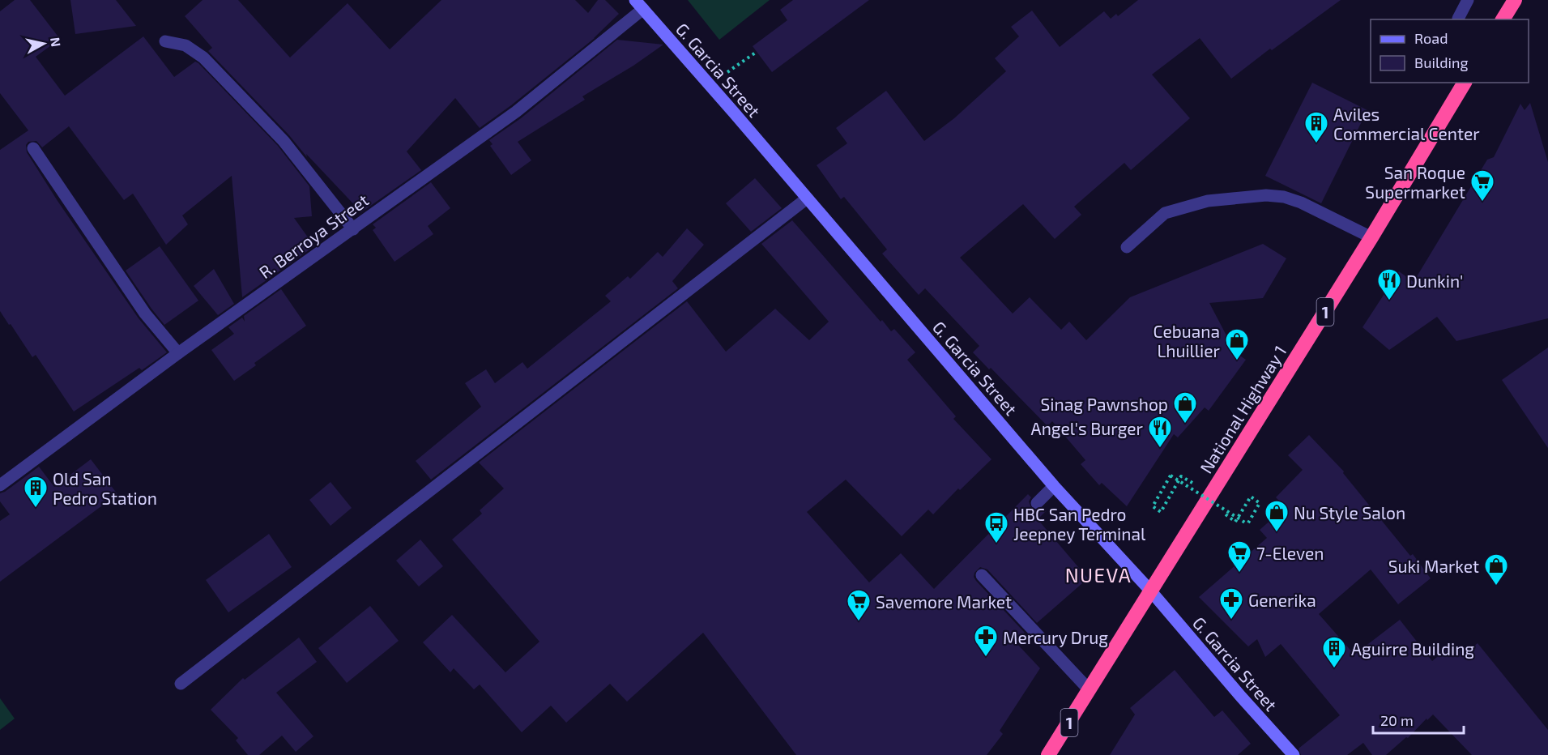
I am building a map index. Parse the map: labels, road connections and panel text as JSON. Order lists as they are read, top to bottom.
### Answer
{
  "streets": {
    "highway": ["1", "National Highway 1"],
    "street": ["G. Garcia Street", "R. Berroya Street"]
  },
  "crossings": [
    ["G. Garcia Street", "R. Berroya Street"],
    ["G. Garcia Street", "National Highway 1"]
  ],
  "districts": ["NUEVA"],
  "places": {
    "building": ["Aviles Commercial Center", "Old San Pedro Station", "Aguirre Building"],
    "supermarket": ["San Roque Supermarket", "7-Eleven", "Savemore Market"],
    "restaurant": ["Dunkin'", "Angel's Burger"],
    "shop": [
      "Cebuana Lhuillier",
      "Sinag Pawnshop",
      "Nu Style Salon",
      "Suki Market"
    ],
    "bus stop": ["HBC San Pedro Jeepney Terminal"],
    "pharmacy": ["Generika", "Mercury Drug"]
  },
  "legend": ["Road", "Building"],
  "scale_bar": "20 m",
  "north": "right"
}
